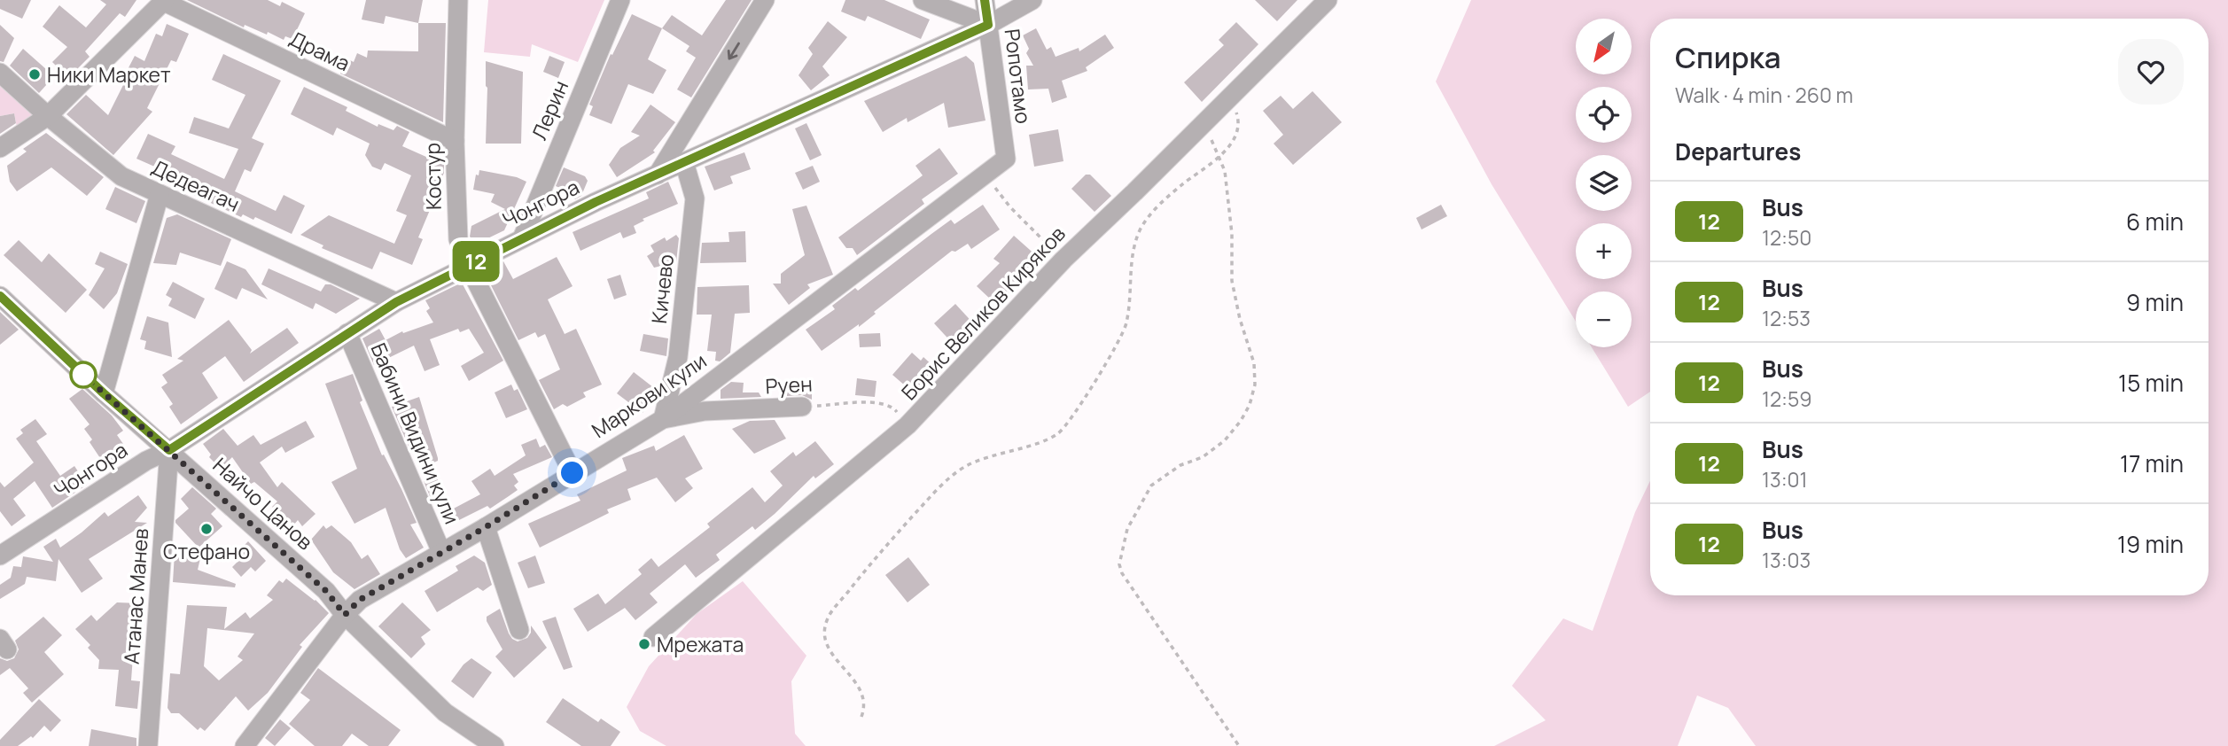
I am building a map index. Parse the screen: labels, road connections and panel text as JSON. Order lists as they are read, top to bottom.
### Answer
{
  "streets": {
    "street": [
      "Драма",
      "Ропотамо",
      "Лерин",
      "Костур",
      "Дедеагач",
      "Чонгора",
      "Кичево",
      "Борис Великов Киряков",
      "Руен",
      "Маркови кули",
      "Бабини Видини кули",
      "Найчо Цанов",
      "Атанас Манев"
    ]
  },
  "crossings": [
    ["Драма", "Костур"],
    ["Ропотамо", "Чонгора"],
    ["Ропотамо", "Маркови кули"],
    ["Лерин", "Чонгора"],
    ["Костур", "Чонгора"],
    ["Костур", "Маркови кули"],
    ["Дедеагач", "Чонгора"],
    ["Чонгора", "Кичево"],
    ["Чонгора", "Бабини Видини кули"],
    ["Чонгора", "Найчо Цанов"],
    ["Чонгора", "Атанас Манев"],
    ["Кичево", "Руен"],
    ["Кичево", "Маркови кули"],
    ["Борис Великов Киряков", "Руен"],
    ["Руен", "Маркови кули"],
    ["Маркови кули", "Бабини Видини кули"],
    ["Маркови кули", "Найчо Цанов"],
    ["Найчо Цанов", "Атанас Манев"]
  ],
  "places": ["Ники Маркет", "Стефано", "Мрежата"],
  "lines": ["bus line 12"],
  "north": "bottom left",
  "page": {
    "on_map": "12",
    "map_buttons": ["+", "−"],
    "heading": [
      ["Спирка", "Walk · 4 min · 260 m"],
      "Departures"
    ],
    "list": [
      {
        "mark": "12",
        "name": "Bus",
        "note": "12:50",
        "value": "6 min"
      },
      {
        "mark": "12",
        "name": "Bus",
        "note": "12:53",
        "value": "9 min"
      },
      {
        "mark": "12",
        "name": "Bus",
        "note": "12:59",
        "value": "15 min"
      },
      {
        "mark": "12",
        "name": "Bus",
        "note": "13:01",
        "value": "17 min"
      },
      {
        "mark": "12",
        "name": "Bus",
        "note": "13:03",
        "value": "19 min"
      }
    ]
  }
}
